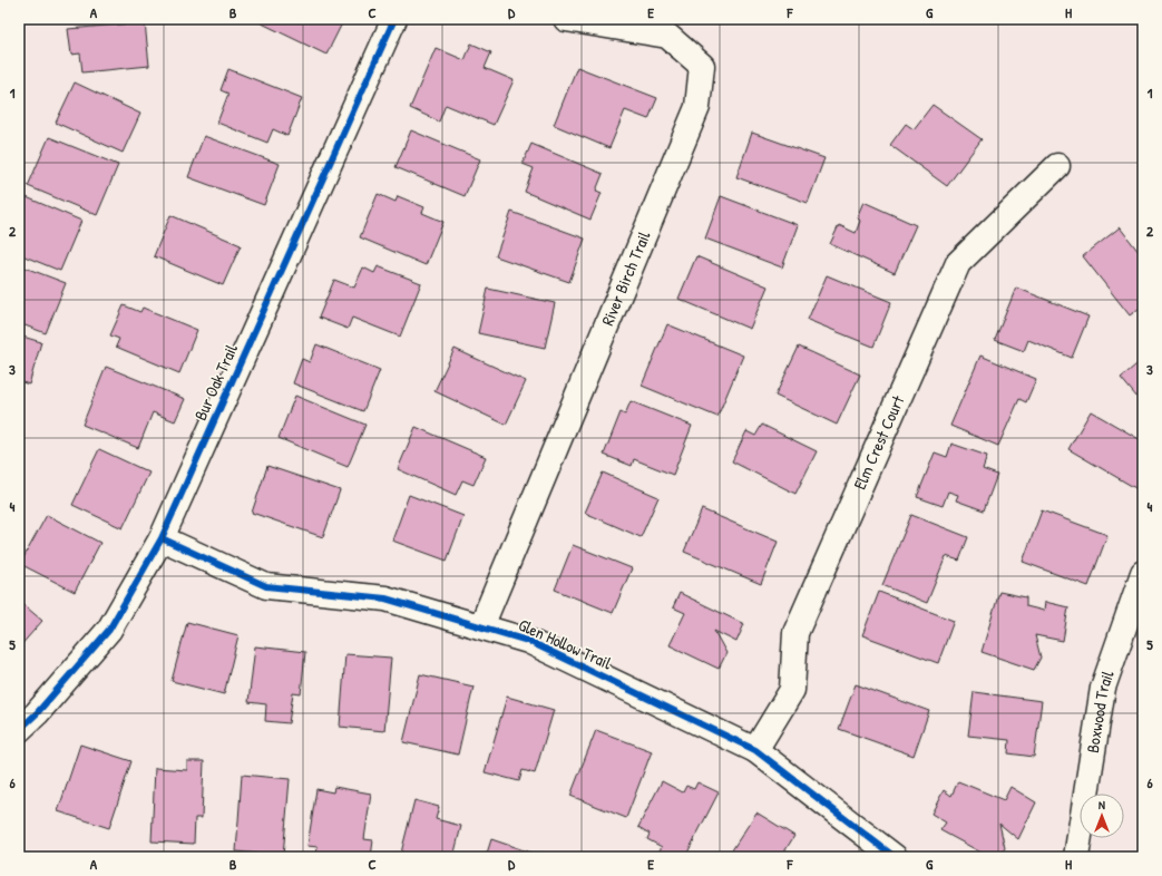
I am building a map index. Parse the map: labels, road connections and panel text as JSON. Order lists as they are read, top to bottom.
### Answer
{
  "streets": {
    "street": [
      "River Birch Trail",
      "Bur Oak Trail",
      "Elm Crest Court",
      "Glen Hollow Trail",
      "Boxwood Trail"
    ]
  },
  "crossings": [
    ["River Birch Trail", "Glen Hollow Trail"],
    ["Bur Oak Trail", "Glen Hollow Trail"],
    ["Elm Crest Court", "Glen Hollow Trail"]
  ],
  "north": "top",
  "grid": {
    "columns": [
      "A",
      "B",
      "C",
      "D",
      "E",
      "F",
      "G",
      "H"
    ],
    "rows": [
      "1",
      "2",
      "3",
      "4",
      "5",
      "6"
    ]
  }
}
